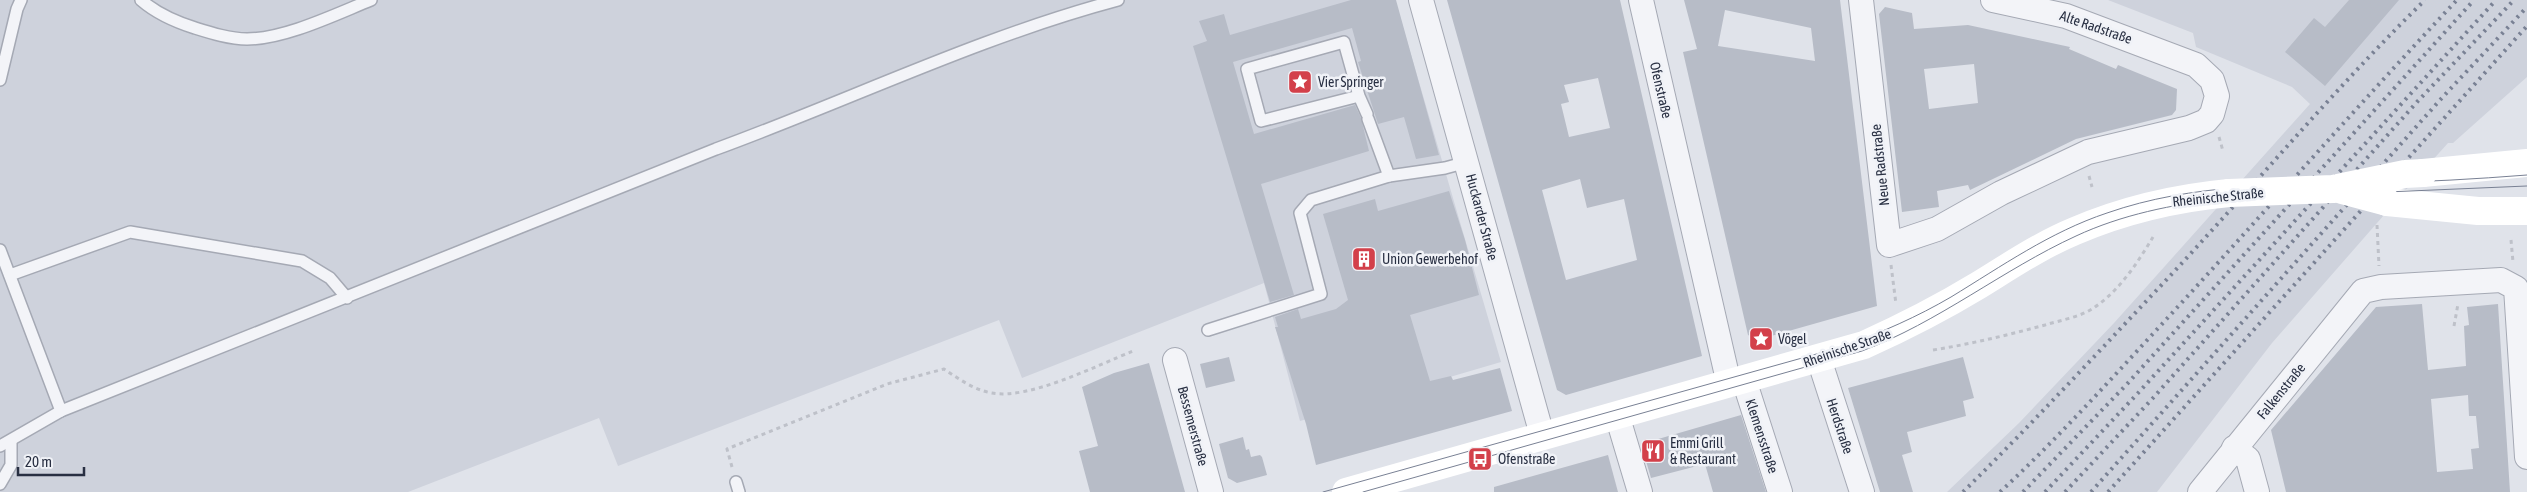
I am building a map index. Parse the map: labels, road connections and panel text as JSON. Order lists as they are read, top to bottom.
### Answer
{
  "streets": {
    "main road": ["Rheinische Straße"],
    "street": [
      "Alte Radstraße",
      "Ofenstraße",
      "Neue Radstraße",
      "Huckarder Straße",
      "Falkenstraße",
      "Bessemerstraße",
      "Herdstraße",
      "Klemensstraße"
    ]
  },
  "crossings": [
    ["Alte Radstraße", "Neue Radstraße"],
    ["Ofenstraße", "Rheinische Straße"],
    ["Ofenstraße", "Klemensstraße"],
    ["Rheinische Straße", "Huckarder Straße"],
    ["Rheinische Straße", "Herdstraße"],
    ["Rheinische Straße", "Klemensstraße"]
  ],
  "places": {
    "place": ["Vier Springer", "Vögel"],
    "building": ["Union Gewerbehof"],
    "restaurant": ["Emmi Grill & Restaurant"],
    "bus stop": ["Ofenstraße"]
  },
  "scale_bar": "20 m"
}
